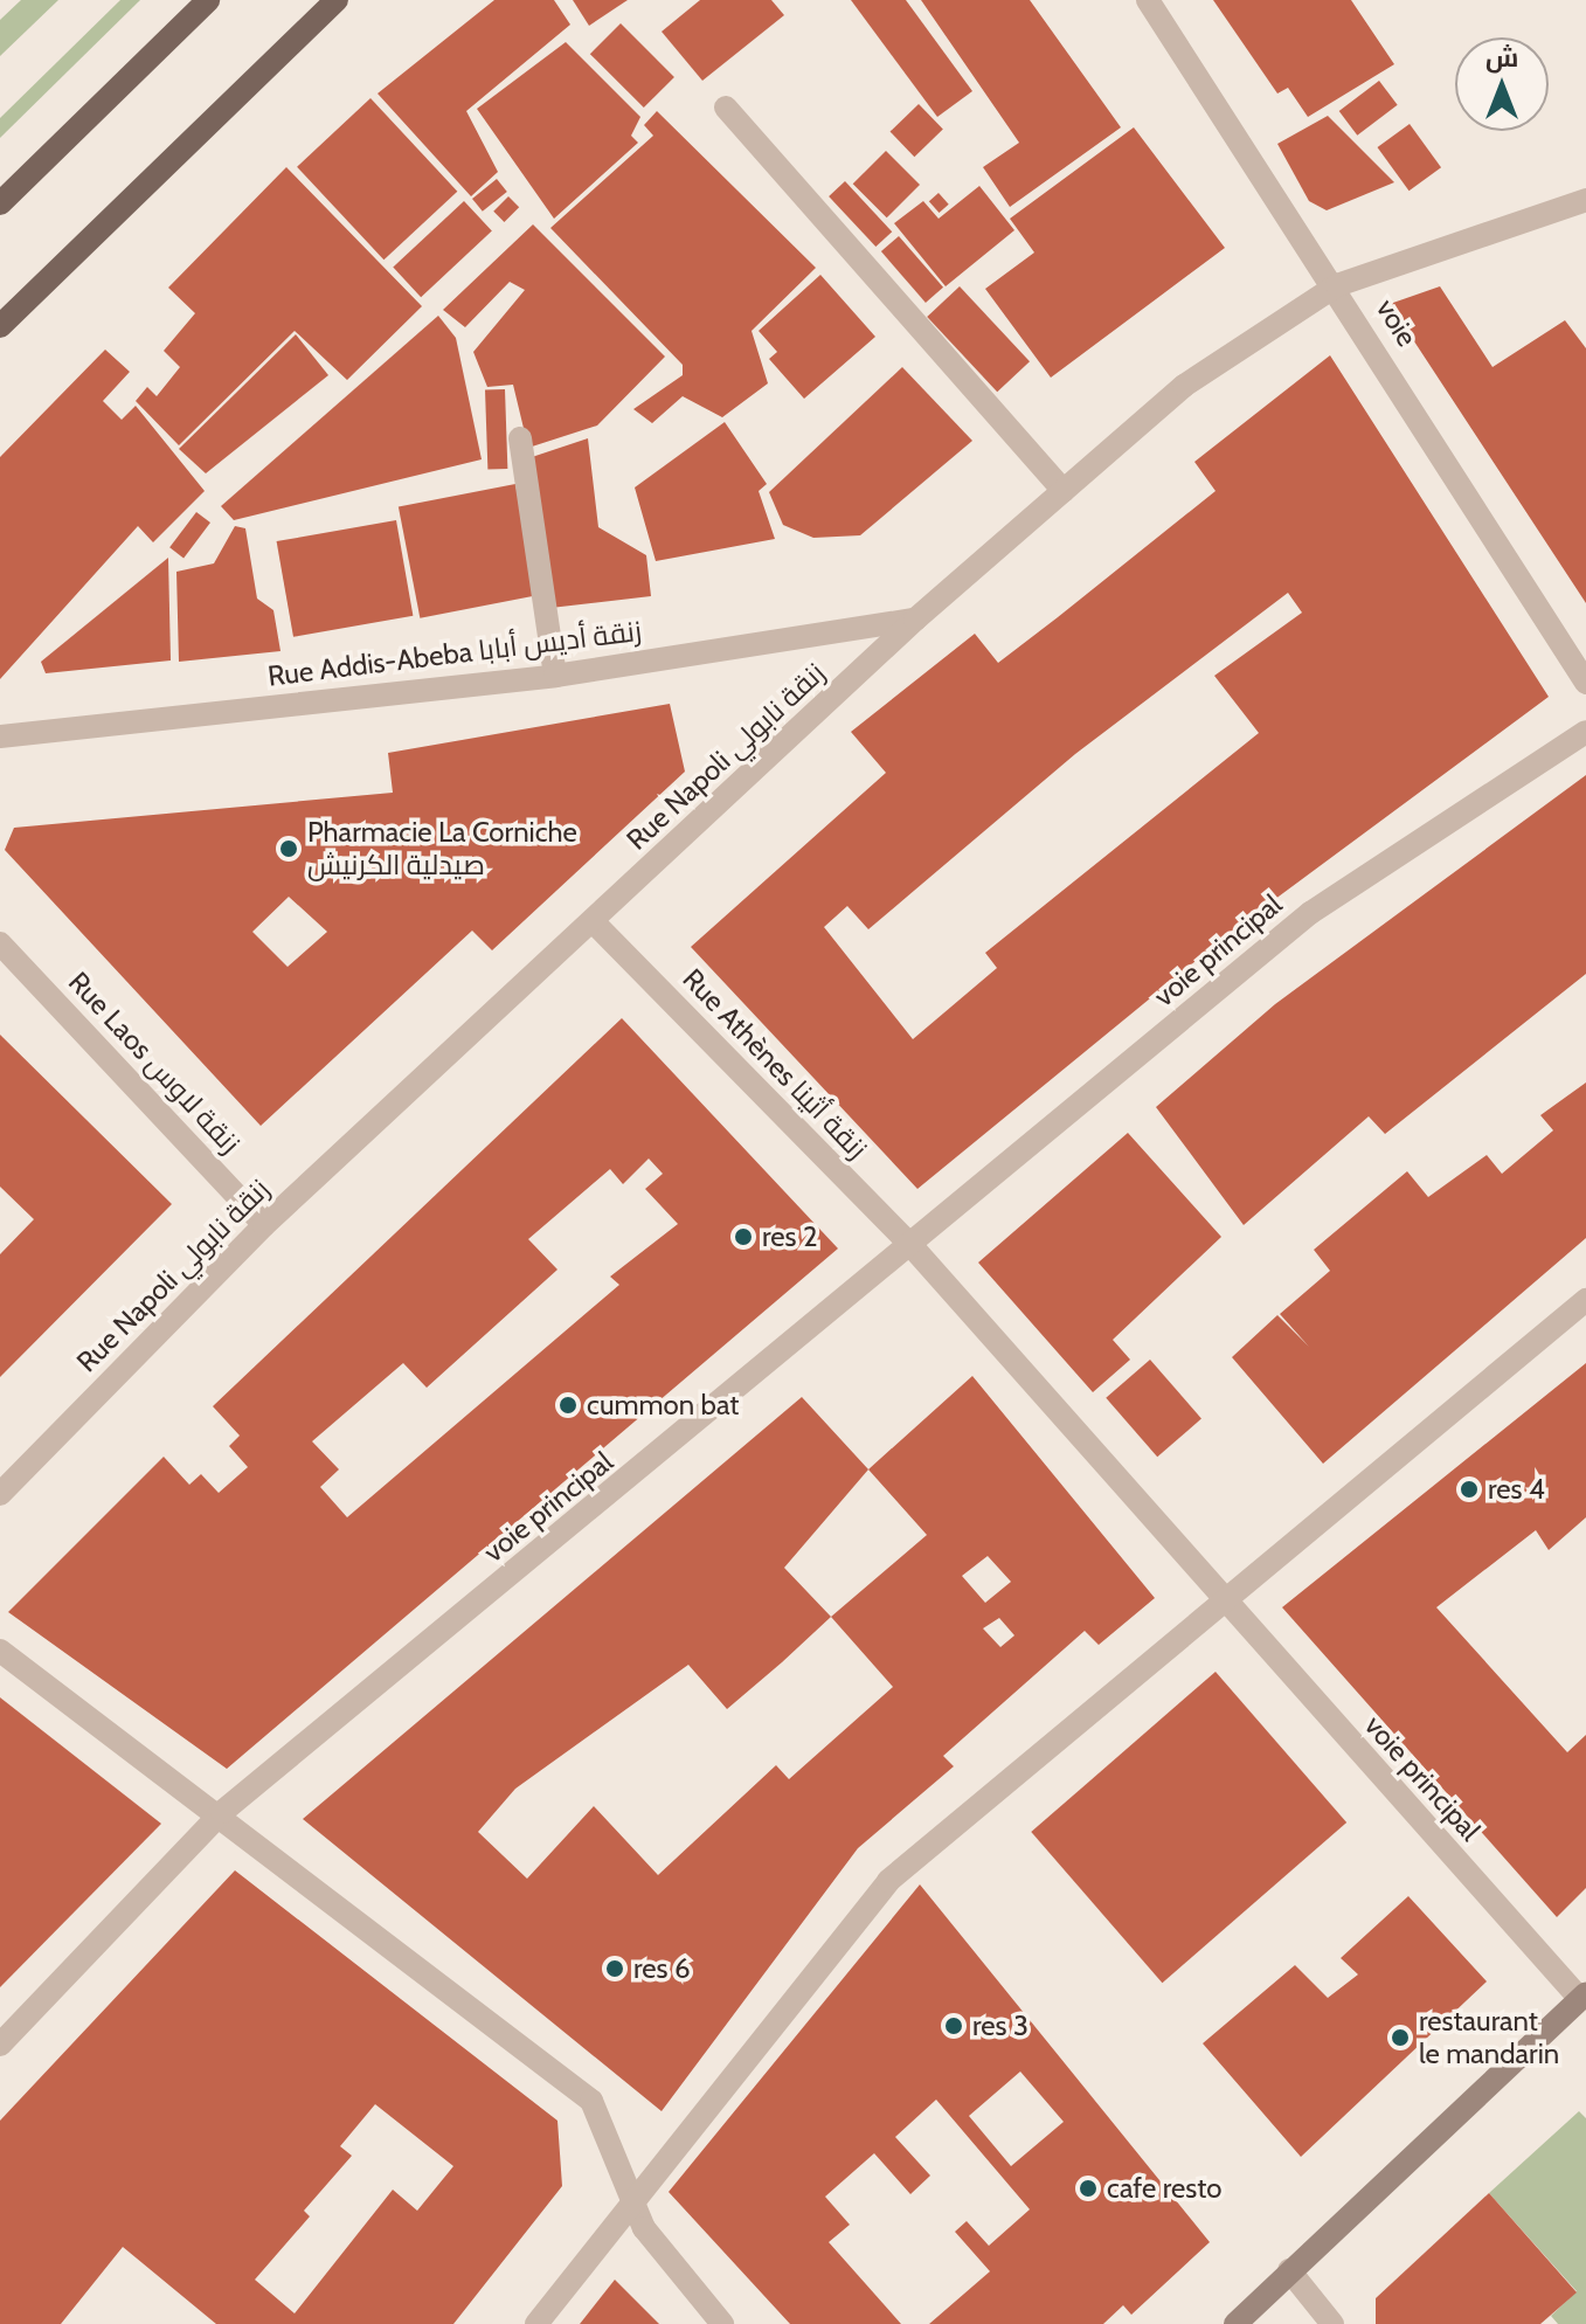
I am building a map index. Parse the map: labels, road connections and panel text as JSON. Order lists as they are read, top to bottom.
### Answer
{
  "streets": {
    "street": [
      "voie",
      "Rue Addis-Abeba زنقة أديس أبابا",
      "Rue Napoli زنقة نابولي",
      "voie principal",
      "Rue Laos زنقة لاوس",
      "Rue Athènes زنقة أثينا"
    ]
  },
  "crossings": [
    ["voie", "Rue Napoli زنقة نابولي"],
    ["Rue Addis-Abeba زنقة أديس أبابا", "Rue Napoli زنقة نابولي"],
    ["Rue Napoli زنقة نابولي", "Rue Laos زنقة لاوس"],
    ["Rue Napoli زنقة نابولي", "Rue Athènes زنقة أثينا"],
    ["voie principal", "Rue Athènes زنقة أثينا"]
  ],
  "places": [
    "Pharmacie La Corniche صيدلية الكرنيش",
    "res 2",
    "cummon bat",
    "res 4",
    "res 6",
    "res 3",
    "restaurant le mandarin",
    "cafe resto"
  ],
  "north": "top"
}
